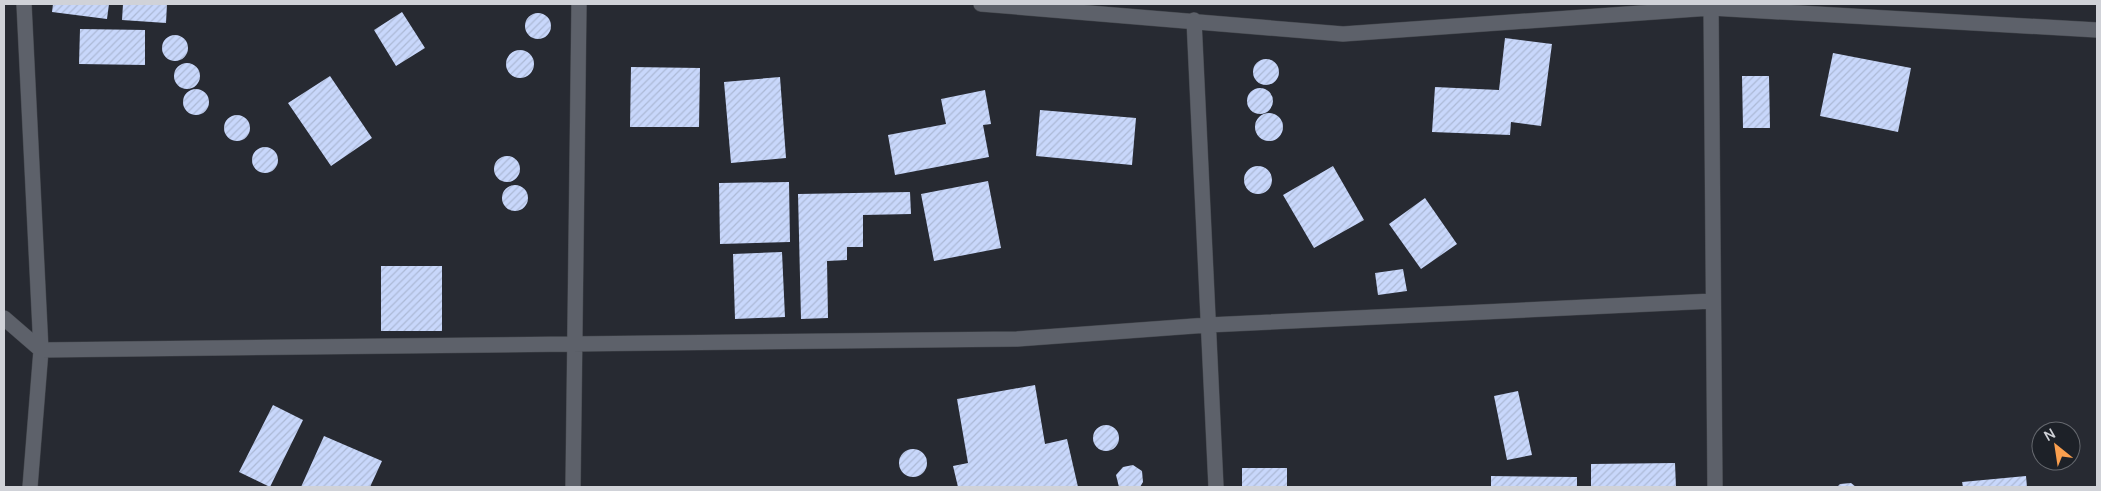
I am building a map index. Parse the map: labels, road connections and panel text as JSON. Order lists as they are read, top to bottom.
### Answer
{
  "north": "top left"
}
